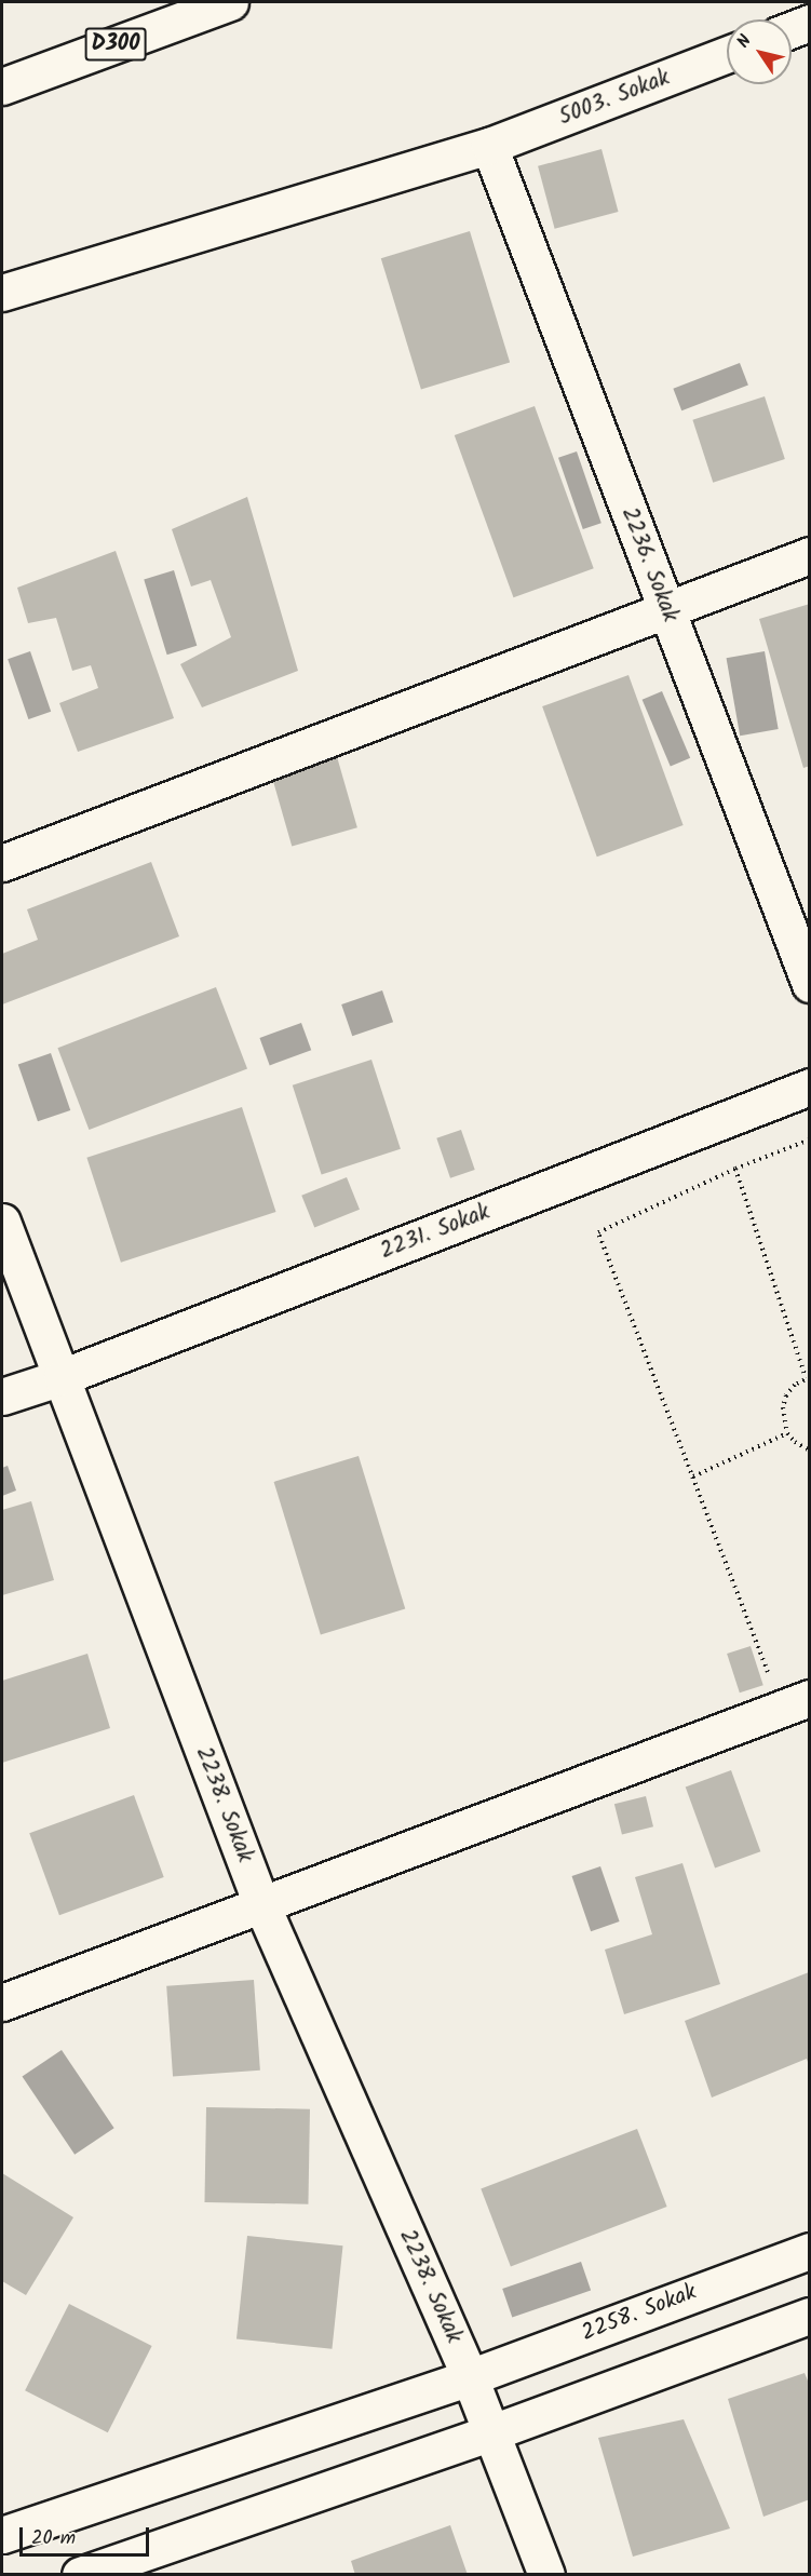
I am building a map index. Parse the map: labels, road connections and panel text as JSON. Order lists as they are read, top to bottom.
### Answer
{
  "streets": {
    "main road": [
      "D300",
      "5003. Sokak",
      "2236. Sokak",
      "2231. Sokak",
      "2238. Sokak",
      "2258. Sokak"
    ]
  },
  "crossings": [
    ["5003. Sokak", "2236. Sokak"],
    ["2231. Sokak", "2238. Sokak"],
    ["2238. Sokak", "2258. Sokak"]
  ],
  "scale_bar": "20 m",
  "north": "top left"
}
